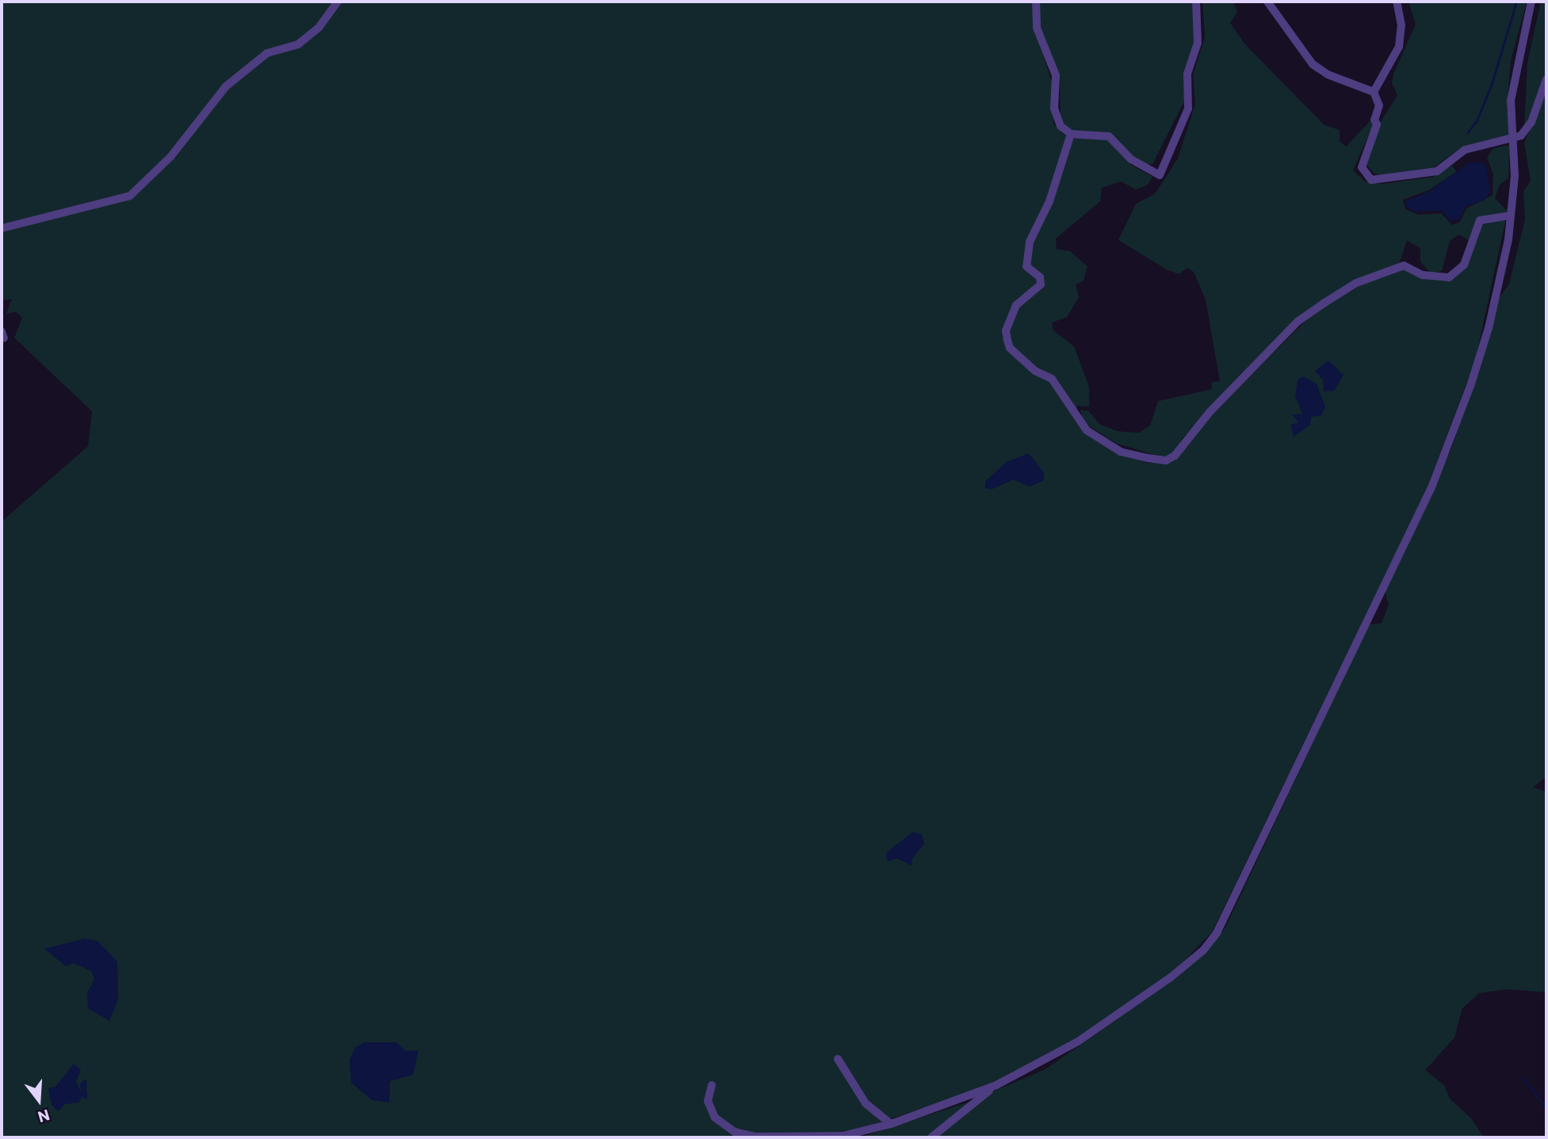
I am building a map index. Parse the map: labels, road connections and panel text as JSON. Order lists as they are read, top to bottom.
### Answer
{
  "north": "bottom"
}
